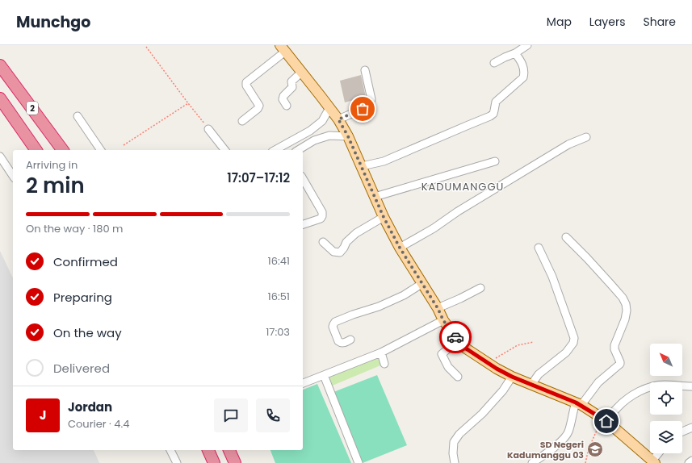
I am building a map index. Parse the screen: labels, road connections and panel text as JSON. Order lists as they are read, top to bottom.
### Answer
{
  "streets": {
    "highway": ["2"]
  },
  "districts": ["KADUMANGGU"],
  "places": {
    "school or university": ["SD Negeri Kadumanggu 03"]
  },
  "north": "top left",
  "page": {
    "header": "Munchgo",
    "nav": ["Map", "Layers", "Share"],
    "heading": ["2 min", "Arriving in", "17:07–17:12"],
    "panel": ["Jordan", "Courier · 4.4"],
    "bar": "On the way · 180 m",
    "list": [
      ["Confirmed", "16:41"],
      ["Preparing", "16:51"],
      ["On the way", "17:03"],
      "Delivered"
    ],
    "round": "J"
  }
}
